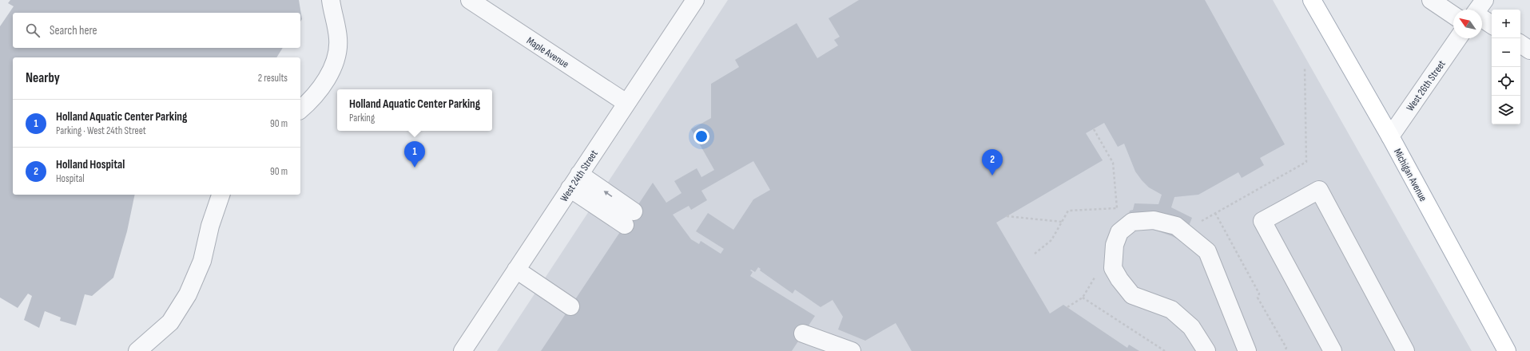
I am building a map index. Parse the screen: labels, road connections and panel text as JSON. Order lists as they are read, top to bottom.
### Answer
{
  "streets": {
    "main road": ["Michigan Avenue"],
    "street": ["Maple Avenue", "West 26th Street", "West 24th Street"]
  },
  "crossings": [
    ["Maple Avenue", "West 24th Street"],
    ["West 26th Street", "Michigan Avenue"]
  ],
  "north": "top left",
  "page": {
    "map_buttons": ["+", "−"],
    "search": "Search here",
    "heading": ["Nearby", "2 results"],
    "popup": ["Holland Aquatic Center Parking", "Parking"],
    "list": [
      {
        "mark": "1",
        "name": "Holland Aquatic Center Parking",
        "note": "Parking · West 24th Street",
        "value": "90 m"
      },
      {
        "mark": "2",
        "name": "Holland Hospital",
        "note": "Hospital",
        "value": "90 m"
      }
    ],
    "pins": ["1", "2"]
  }
}
